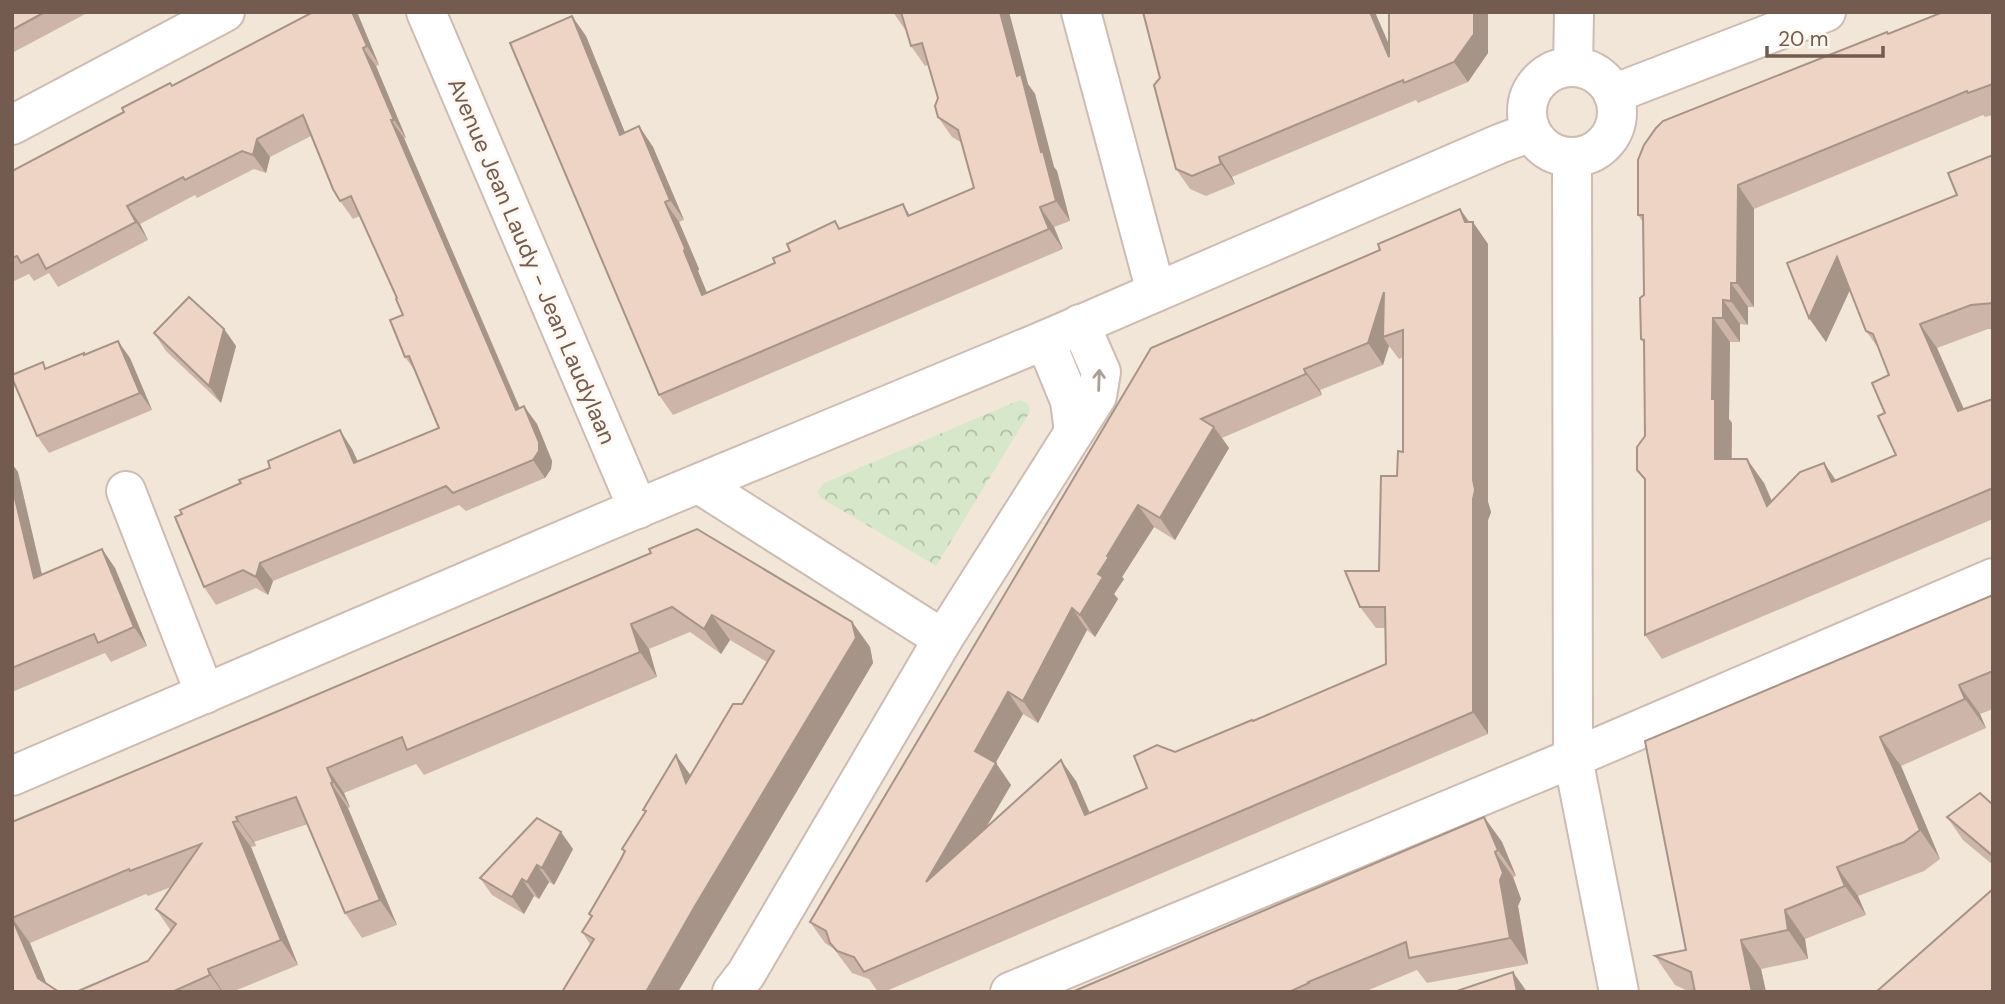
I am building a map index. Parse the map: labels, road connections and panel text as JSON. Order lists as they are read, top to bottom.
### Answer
{
  "streets": {
    "street": ["Avenue Jean Laudy - Jean Laudylaan"]
  },
  "scale_bar": "20 m"
}
